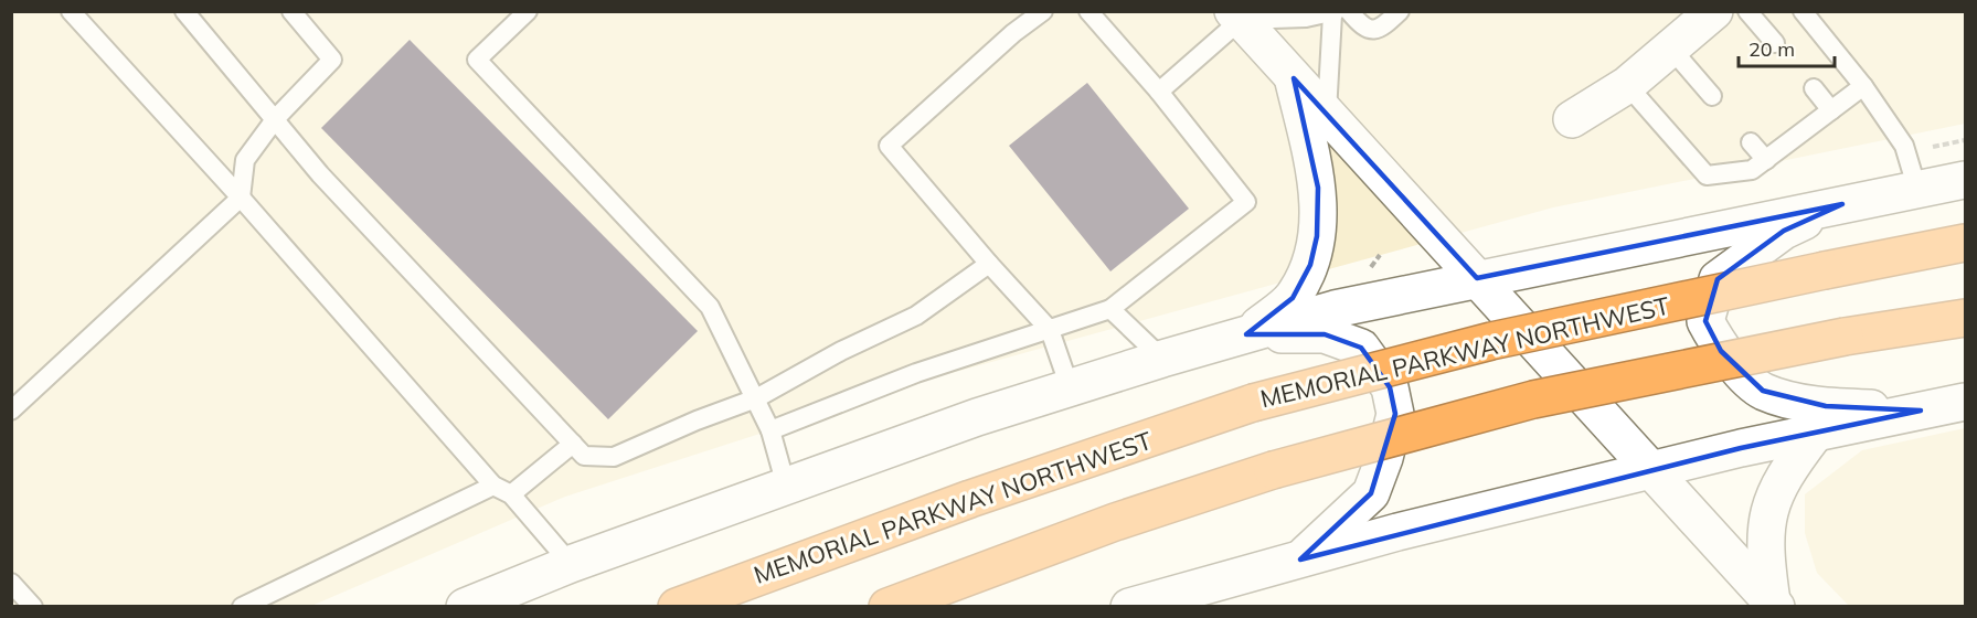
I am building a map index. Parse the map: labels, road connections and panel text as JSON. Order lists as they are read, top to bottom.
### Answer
{
  "streets": {
    "highway": ["MEMORIAL PARKWAY NORTHWEST"]
  },
  "scale_bar": "20 m"
}
